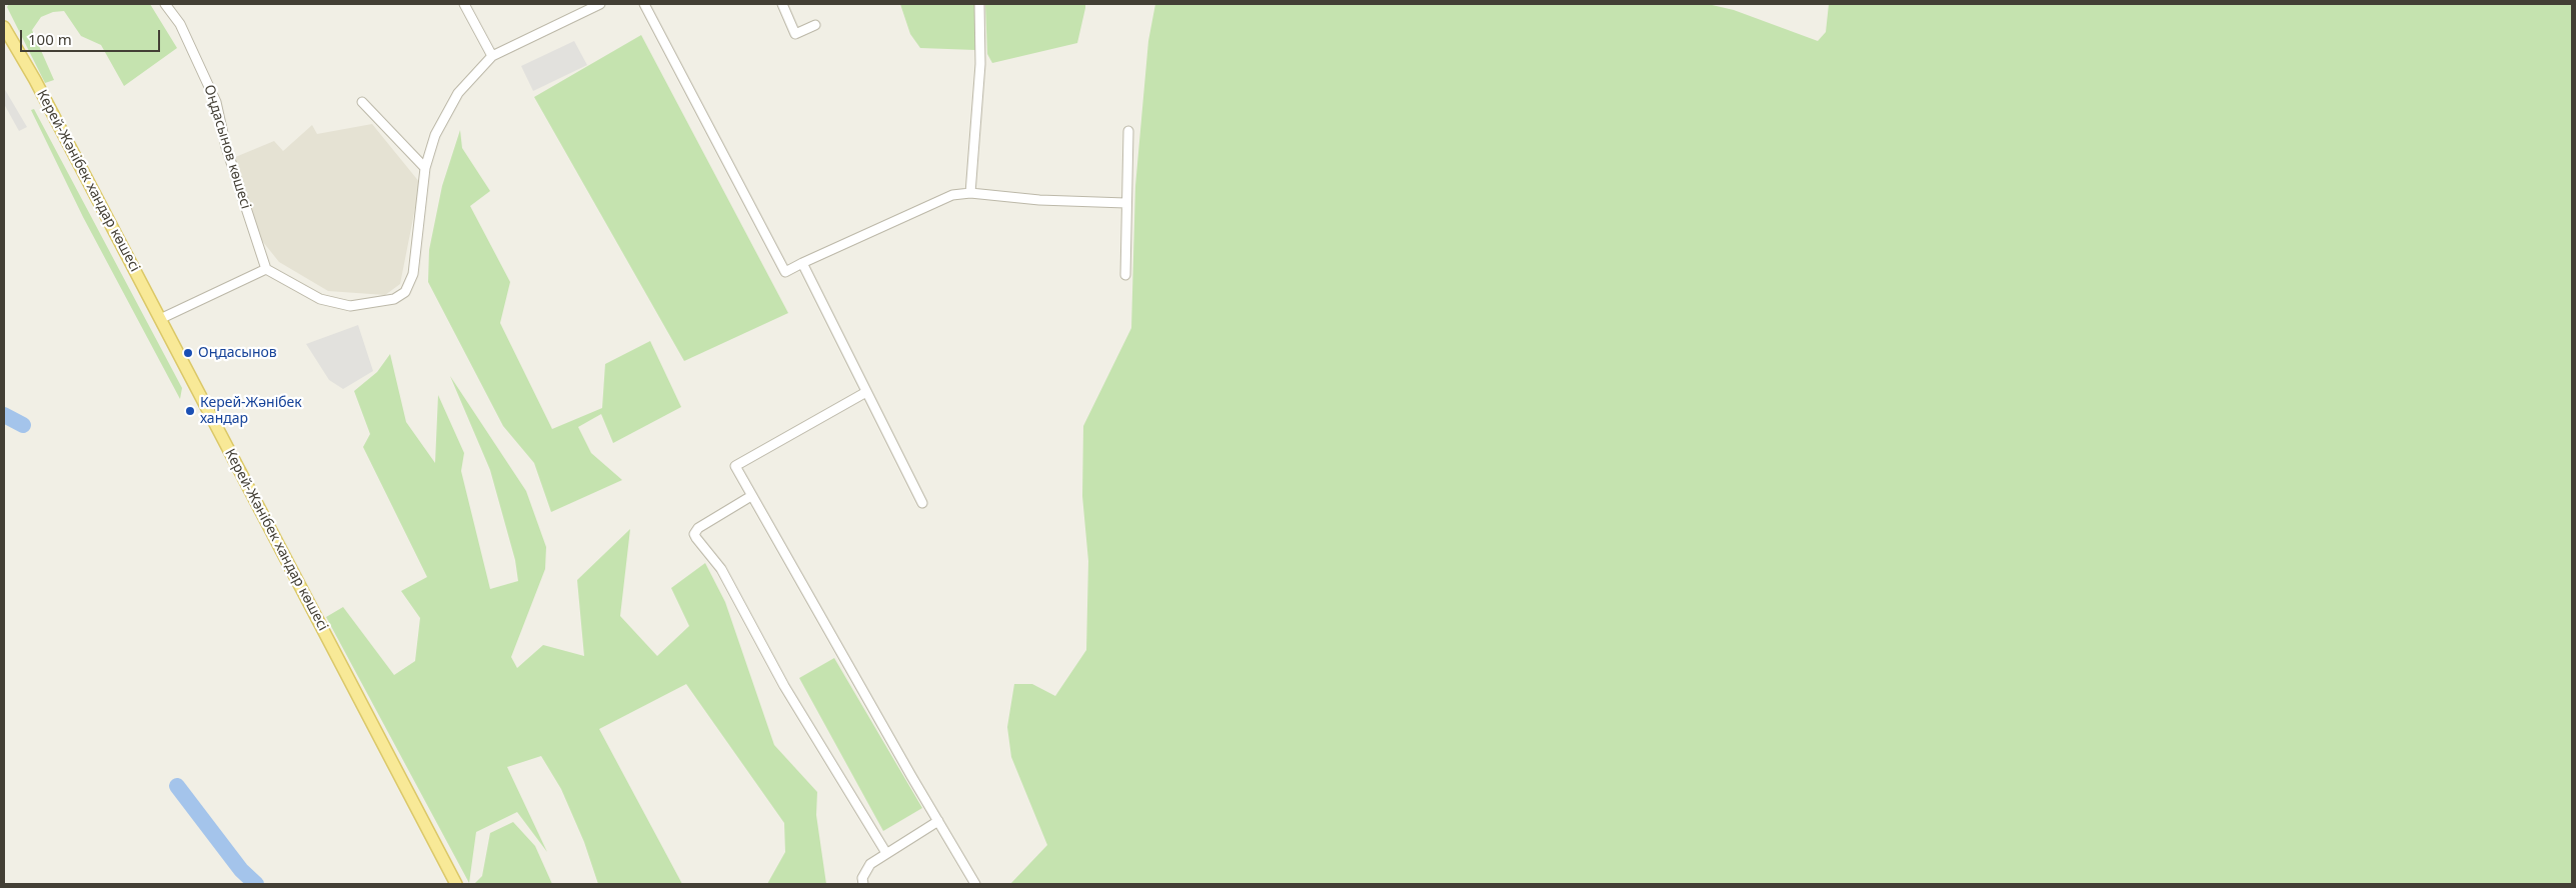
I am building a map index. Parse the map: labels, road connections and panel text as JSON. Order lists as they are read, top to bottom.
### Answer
{
  "streets": {
    "main road": ["Керей-Жәнібек хандар көшесі"],
    "street": ["Оңдасынов көшесі"]
  },
  "places": ["Оңдасынов", "Керей-Жәнібек хандар"],
  "scale_bar": "100 m"
}
